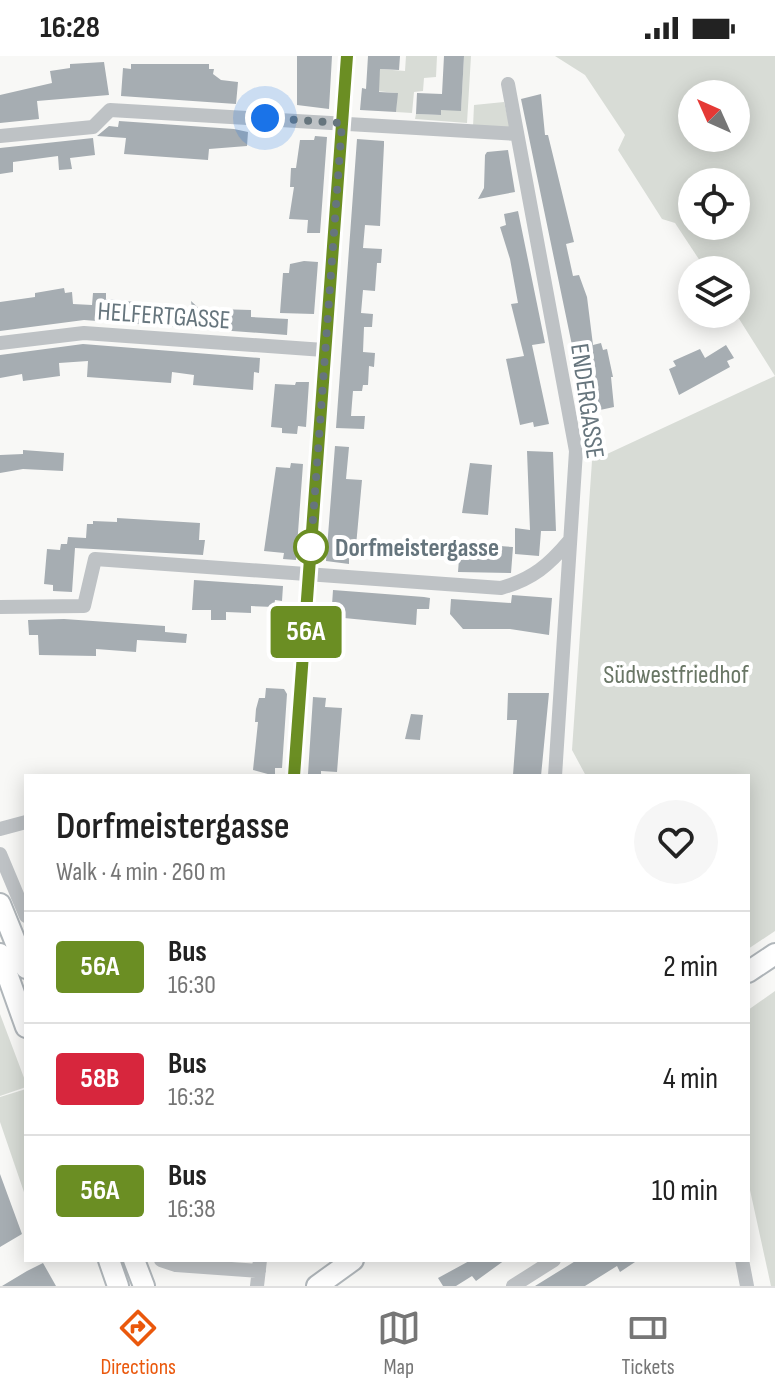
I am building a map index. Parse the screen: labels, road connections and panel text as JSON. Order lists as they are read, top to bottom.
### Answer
{
  "streets": {
    "street": ["HELFERTGASSE", "ENDERGASSE"]
  },
  "parks": ["Südwestfriedhof"],
  "places": ["Dorfmeistergasse"],
  "lines": ["bus line 56A"],
  "north": "top left",
  "page": {
    "status": "16:28",
    "on_map": "56A",
    "heading": ["Dorfmeistergasse", "Walk · 4 min · 260 m"],
    "list": [
      {
        "mark": "56A",
        "name": "Bus",
        "note": "16:30",
        "value": "2 min"
      },
      {
        "mark": "58B",
        "name": "Bus",
        "note": "16:32",
        "value": "4 min"
      },
      {
        "mark": "56A",
        "name": "Bus",
        "note": "16:38",
        "value": "10 min"
      }
    ],
    "tabs": ["Directions", "Map", "Tickets"]
  }
}
